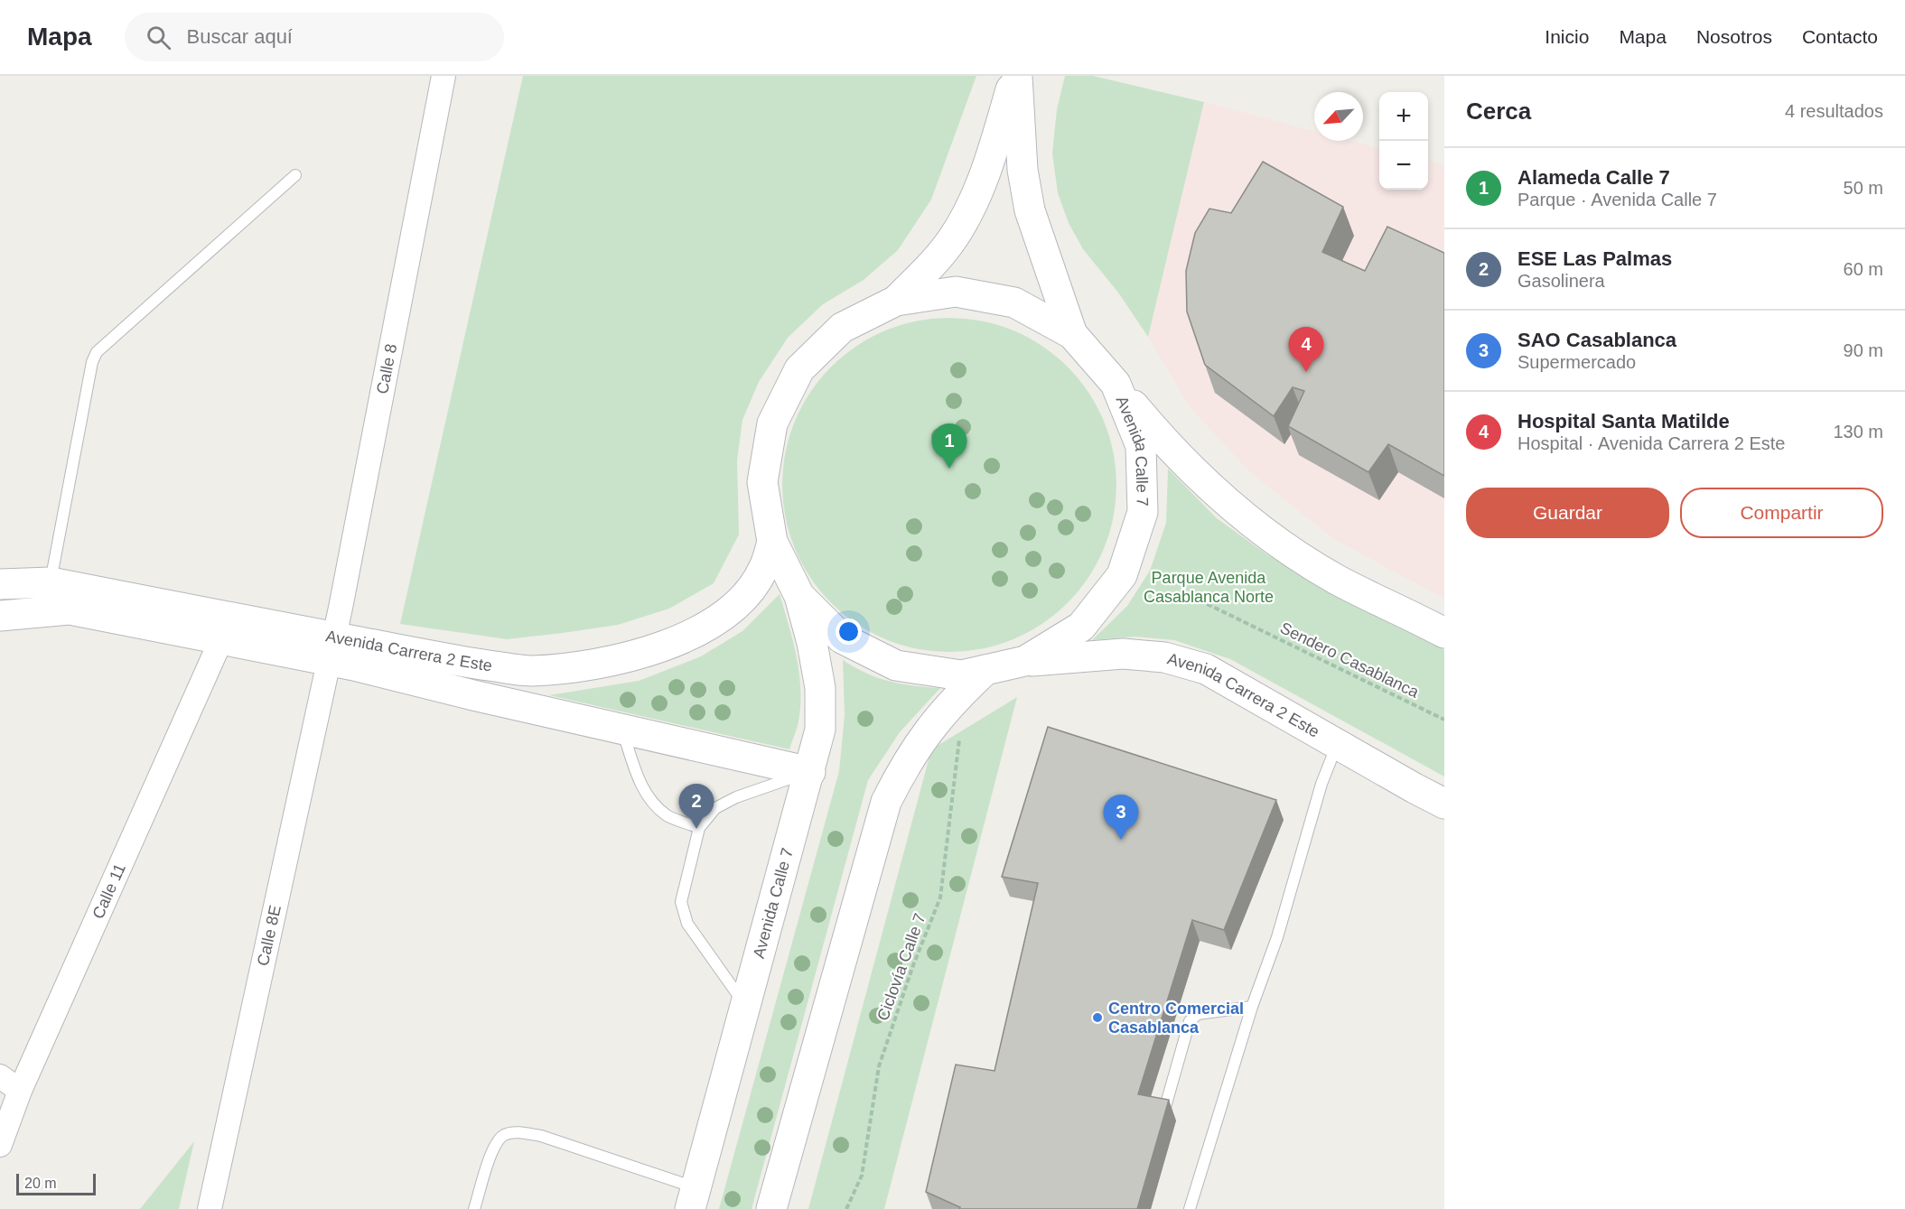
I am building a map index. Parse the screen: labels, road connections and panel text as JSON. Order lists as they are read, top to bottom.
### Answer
{
  "streets": {
    "main road": ["Avenida Calle 7", "Avenida Carrera 2 Este"],
    "street": ["Calle 8", "Calle 11", "Calle 8E"],
    "path": ["Sendero Casablanca", "Ciclovía Calle 7"]
  },
  "crossings": [
    ["Calle 8", "Avenida Carrera 2 Este"],
    ["Calle 8", "Calle 8E"],
    ["Avenida Calle 7", "Avenida Carrera 2 Este"],
    ["Avenida Carrera 2 Este", "Calle 11"],
    ["Avenida Carrera 2 Este", "Calle 8E"]
  ],
  "parks": ["Parque Avenida Casablanca Norte"],
  "places": ["Centro Comercial Casablanca"],
  "scale_bar": "20 m",
  "north": "bottom left",
  "page": {
    "header": "Mapa",
    "search": "Buscar aquí",
    "nav": [
      "Inicio",
      "Mapa",
      "Nosotros",
      "Contacto"
    ],
    "heading": ["Cerca", "4 resultados"],
    "map_buttons": ["+", "−"],
    "list": [
      {
        "mark": "1",
        "name": "Alameda Calle 7",
        "note": "Parque · Avenida Calle 7",
        "value": "50 m"
      },
      {
        "mark": "2",
        "name": "ESE Las Palmas",
        "note": "Gasolinera",
        "value": "60 m"
      },
      {
        "mark": "3",
        "name": "SAO Casablanca",
        "note": "Supermercado",
        "value": "90 m"
      },
      {
        "mark": "4",
        "name": "Hospital Santa Matilde",
        "note": "Hospital · Avenida Carrera 2 Este",
        "value": "130 m"
      }
    ],
    "pins": [
      "4",
      "1",
      "2",
      "3"
    ],
    "buttons": ["Guardar", "Compartir"],
    "scale": "20 m"
  }
}
